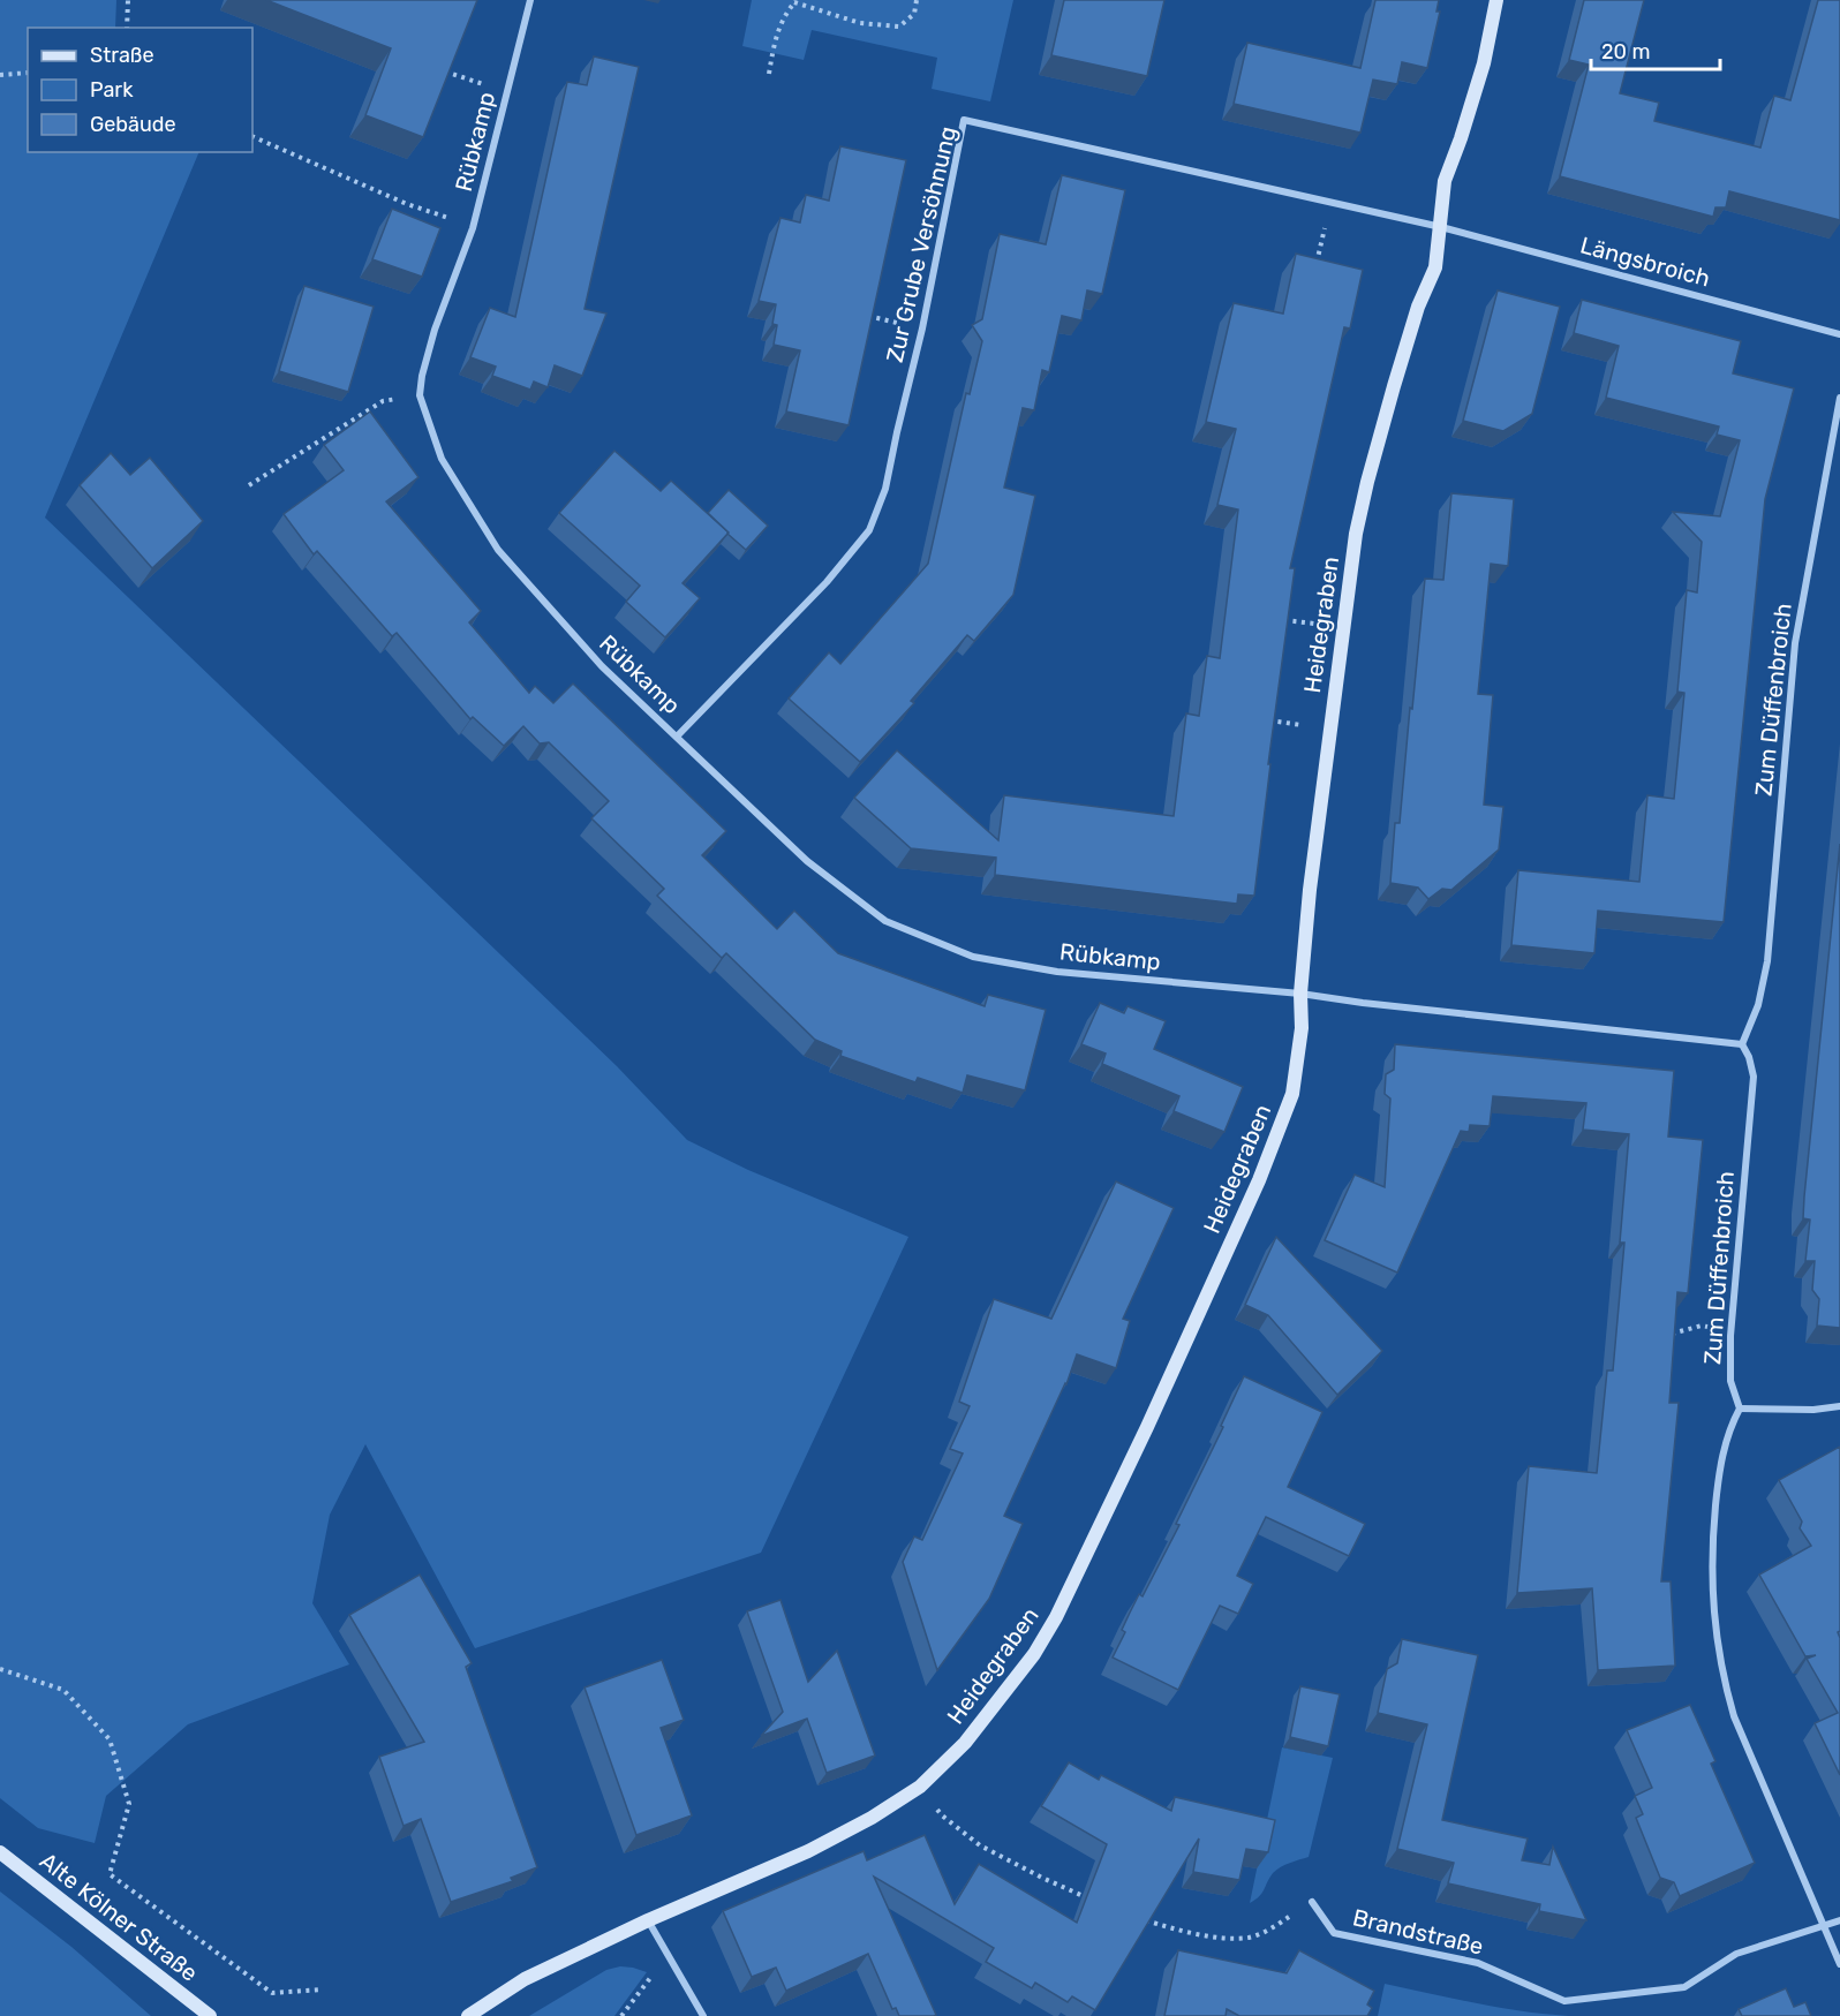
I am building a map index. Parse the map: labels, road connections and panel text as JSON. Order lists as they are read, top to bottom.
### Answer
{
  "streets": {
    "main road": ["Heidegraben", "Alte Kölner Straße"],
    "street": [
      "Rübkamp",
      "Zur Grube Versöhnung",
      "Längsbroich",
      "Zum Düffenbroich",
      "Brandstraße"
    ]
  },
  "crossings": [
    ["Rübkamp", "Zur Grube Versöhnung"],
    ["Rübkamp", "Heidegraben"],
    ["Zur Grube Versöhnung", "Längsbroich"],
    ["Zur Grube Versöhnung", "Heidegraben"],
    ["Längsbroich", "Heidegraben"]
  ],
  "legend": ["Straße", "Park", "Gebäude"],
  "scale_bar": "20 m"
}
